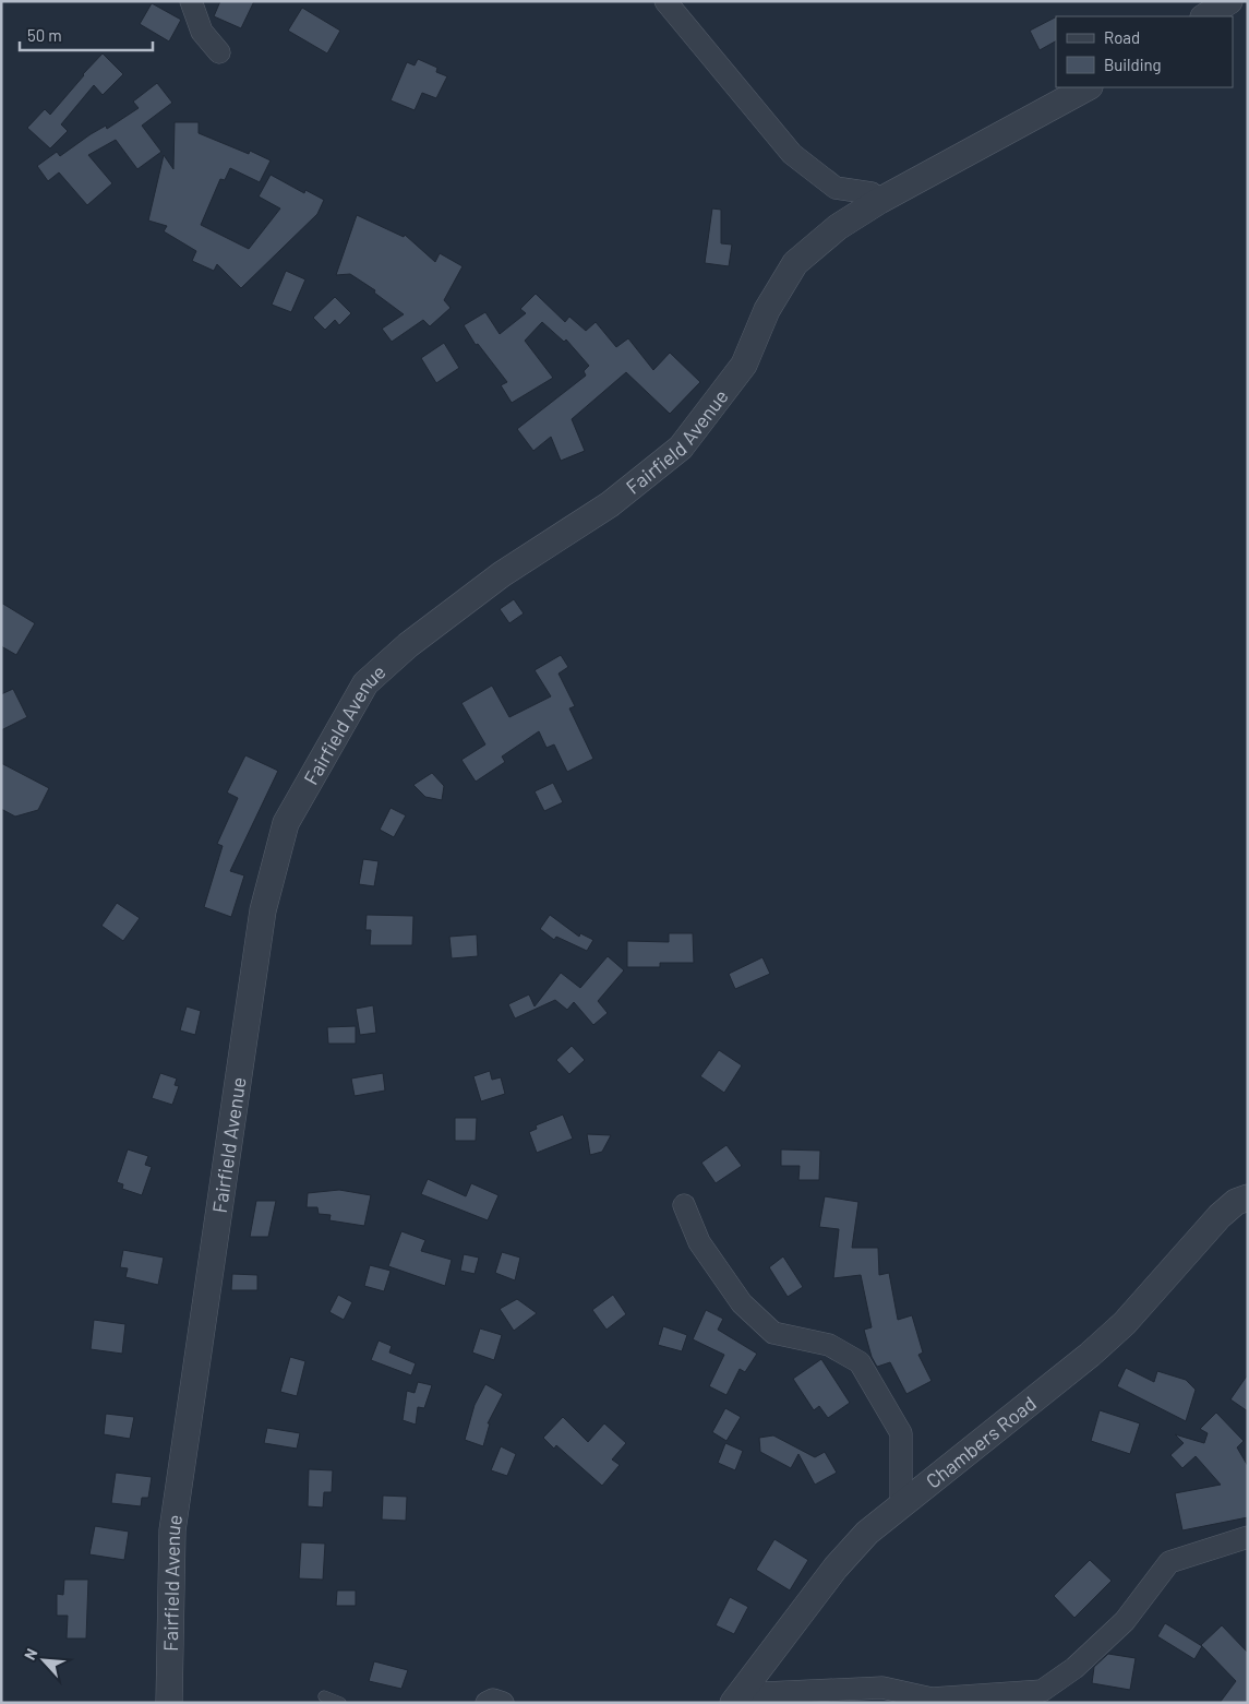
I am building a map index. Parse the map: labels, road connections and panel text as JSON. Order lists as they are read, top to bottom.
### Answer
{
  "streets": {
    "street": ["Fairfield Avenue", "Chambers Road"]
  },
  "legend": ["Road", "Building"],
  "scale_bar": "50 m",
  "north": "top left"
}
